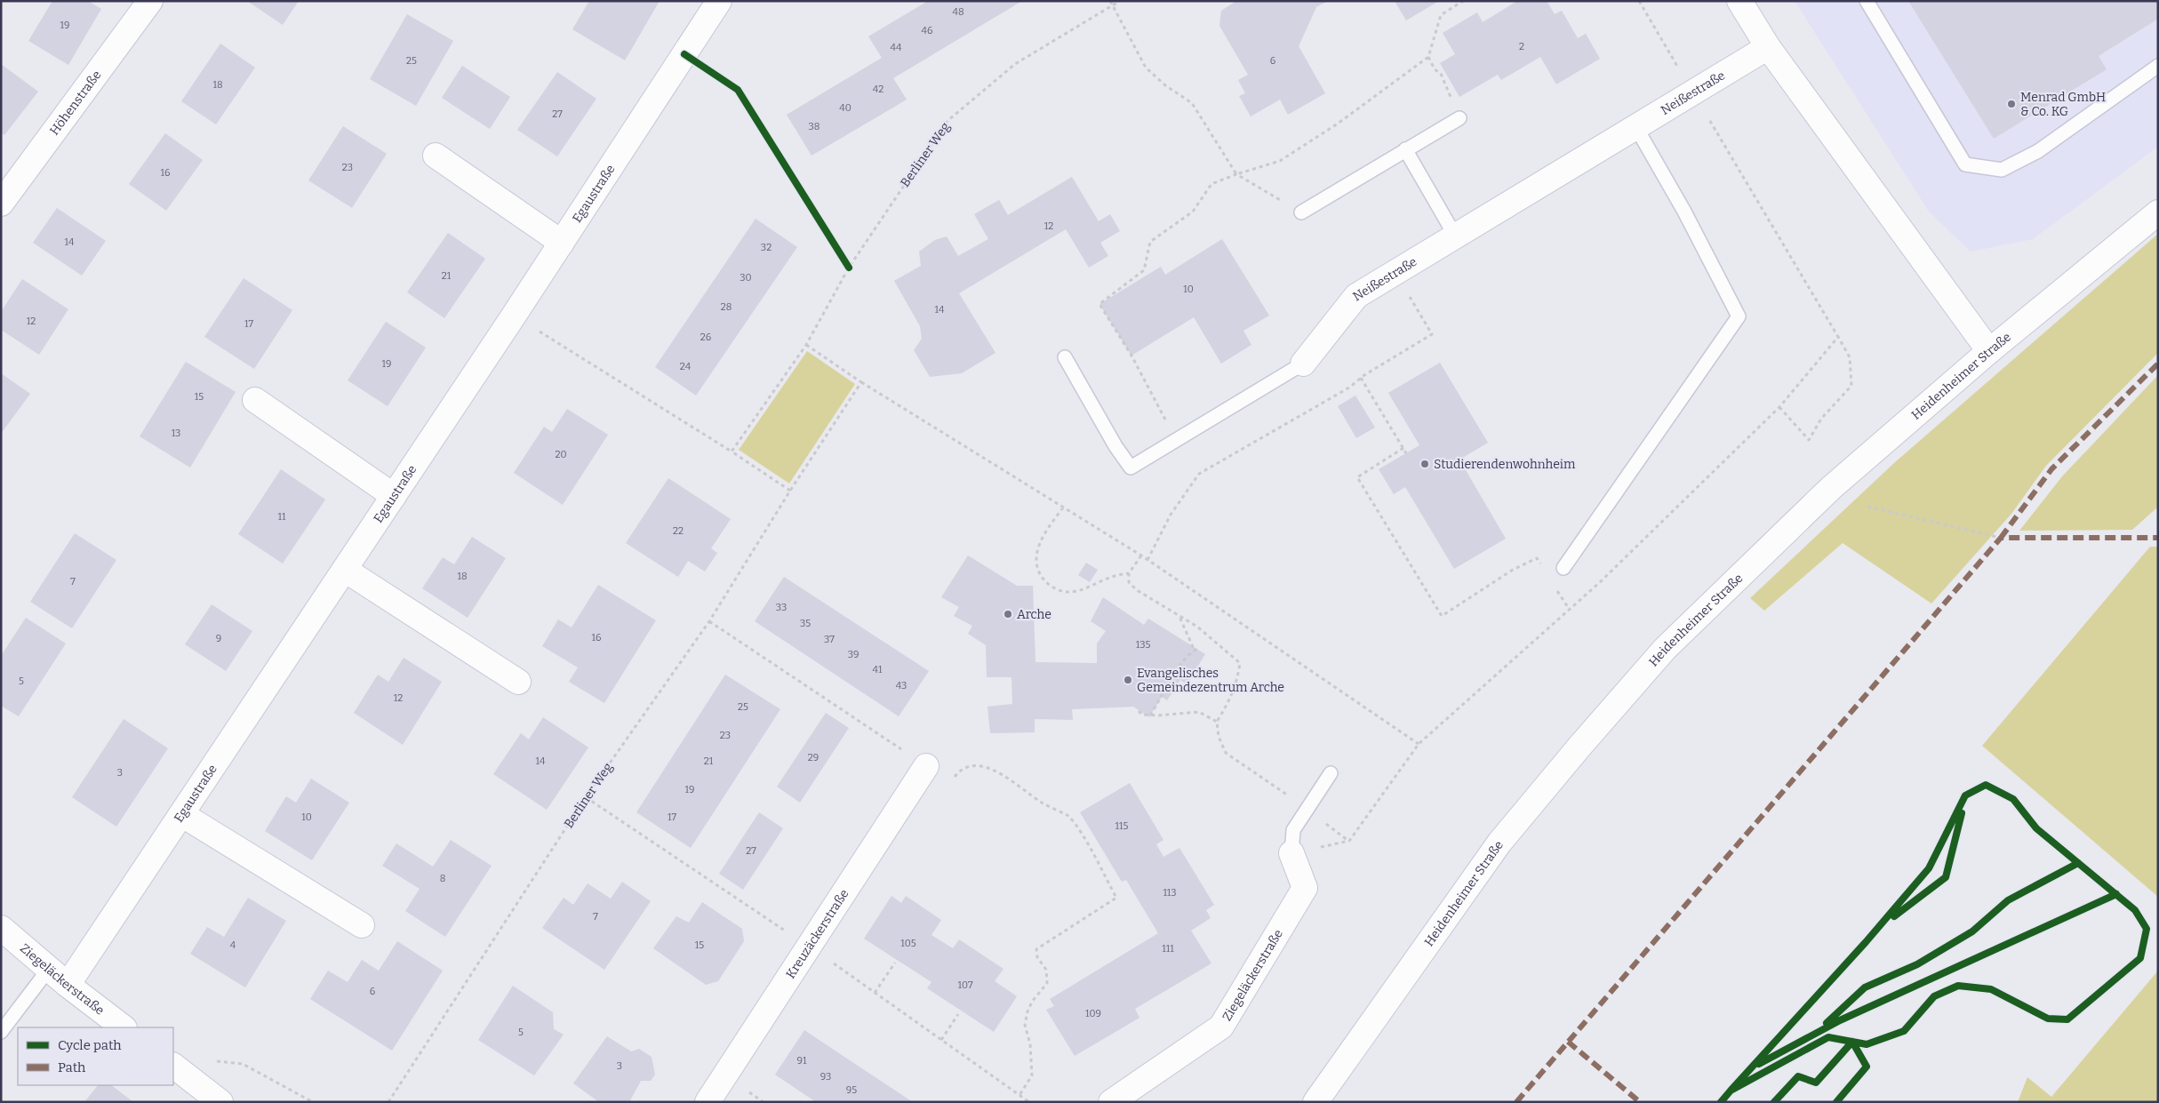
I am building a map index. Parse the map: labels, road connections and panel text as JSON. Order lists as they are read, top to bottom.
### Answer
{
  "streets": {
    "street": [
      "Neißestraße",
      "Höhenstraße",
      "Egaustraße",
      "Heidenheimer Straße",
      "Kreuzäckerstraße",
      "Ziegeläckerstraße"
    ],
    "path": ["Berliner Weg"]
  },
  "crossings": [
    ["Egaustraße", "Ziegeläckerstraße"]
  ],
  "places": [
    "Menrad GmbH & Co. KG",
    "Studierendenwohnheim",
    "Arche",
    "Evangelisches Gemeindezentrum Arche"
  ],
  "house_numbers": [
    "48",
    "19",
    "46",
    "2",
    "44",
    "25",
    "6",
    "18",
    "42",
    "40",
    "27",
    "38",
    "23",
    "16",
    "12",
    "14",
    "32",
    "21",
    "30",
    "10",
    "28",
    "14",
    "12",
    "17",
    "26",
    "19",
    "24",
    "15",
    "13",
    "20",
    "11",
    "22",
    "18",
    "7",
    "33",
    "35",
    "16",
    "9",
    "37",
    "135",
    "39",
    "41",
    "5",
    "43",
    "12",
    "25",
    "23",
    "29",
    "14",
    "21",
    "3",
    "19",
    "10",
    "17",
    "115",
    "27",
    "8",
    "113",
    "7",
    "105",
    "4",
    "15",
    "111",
    "107",
    "6",
    "109",
    "5",
    "91",
    "3",
    "93",
    "95"
  ],
  "legend": ["Cycle path", "Path"]
}
